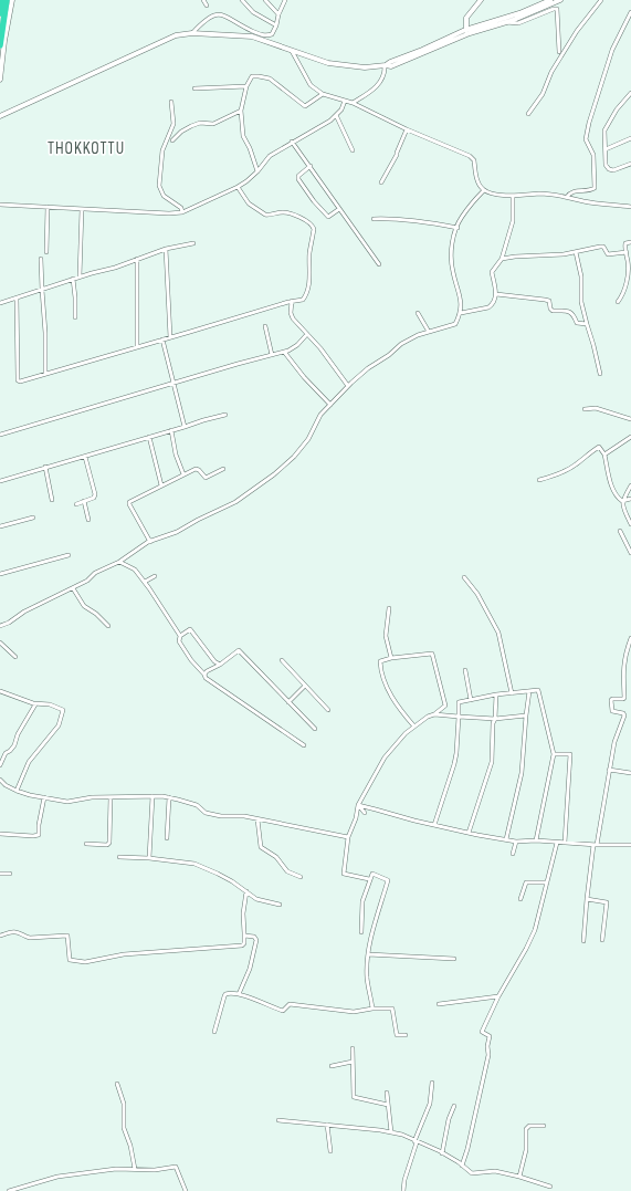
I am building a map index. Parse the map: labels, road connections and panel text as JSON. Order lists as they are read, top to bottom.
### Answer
{
  "districts": ["THOKKOTTU"]
}
